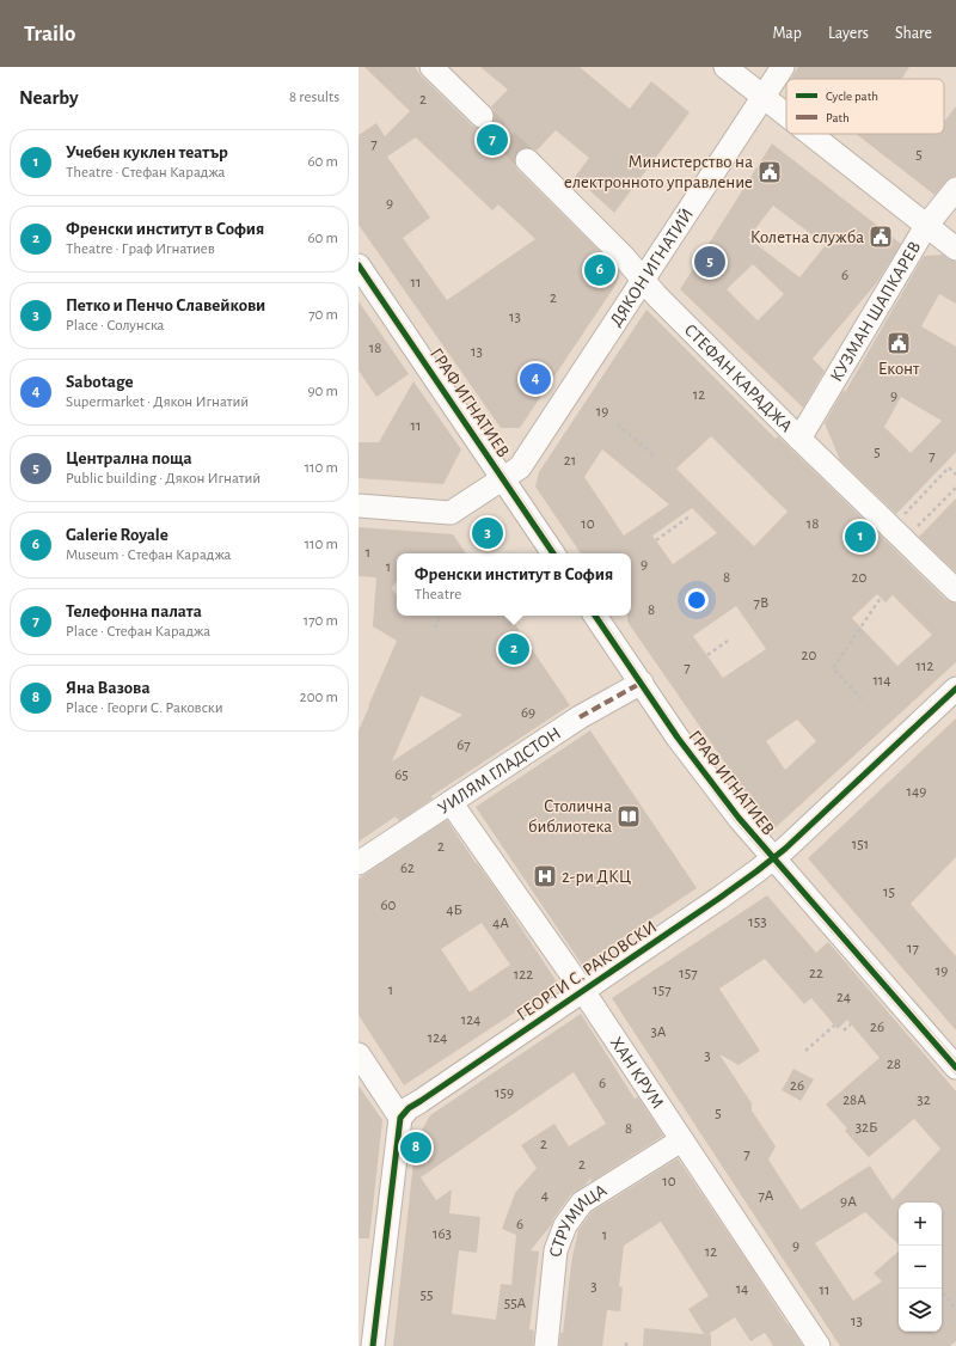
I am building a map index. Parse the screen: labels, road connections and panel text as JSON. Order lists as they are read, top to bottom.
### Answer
{
  "streets": {
    "street": [
      "ДЯКОН ИГНАТИЙ",
      "КУЗМАН ШАПКАРЕВ",
      "СТЕФАН КАРАДЖА",
      "ГРАФ ИГНАТИЕВ",
      "УИЛЯМ ГЛАДСТОН",
      "ГЕОРГИ С. РАКОВСКИ",
      "ХАН КРУМ",
      "СТРУМИЦА"
    ]
  },
  "crossings": [
    ["ДЯКОН ИГНАТИЙ", "СТЕФАН КАРАДЖА"],
    ["ДЯКОН ИГНАТИЙ", "ГРАФ ИГНАТИЕВ"],
    ["КУЗМАН ШАПКАРЕВ", "СТЕФАН КАРАДЖА"],
    ["ГРАФ ИГНАТИЕВ", "УИЛЯМ ГЛАДСТОН"],
    ["ГРАФ ИГНАТИЕВ", "ГЕОРГИ С. РАКОВСКИ"],
    ["УИЛЯМ ГЛАДСТОН", "ХАН КРУМ"],
    ["ГЕОРГИ С. РАКОВСКИ", "ХАН КРУМ"],
    ["ХАН КРУМ", "СТРУМИЦА"]
  ],
  "places": {
    "public building": ["Министерство на електронното управление", "Колетна служба", "Еконт"],
    "library": ["Столична библиотека"],
    "hospital": ["2-ри ДКЦ"]
  },
  "house_numbers": [
    "2",
    "7",
    "5",
    "9",
    "6",
    "11",
    "2",
    "13",
    "18",
    "13",
    "12",
    "9",
    "19",
    "11",
    "5",
    "7",
    "21",
    "10",
    "18",
    "1",
    "9",
    "1",
    "8",
    "20",
    "7В",
    "8",
    "20",
    "112",
    "7",
    "114",
    "69",
    "67",
    "65",
    "149",
    "151",
    "2",
    "62",
    "15",
    "60",
    "4Б",
    "153",
    "4А",
    "17",
    "19",
    "157",
    "22",
    "122",
    "1",
    "157",
    "24",
    "124",
    "26",
    "3А",
    "124",
    "3",
    "28",
    "6",
    "26",
    "159",
    "28А",
    "32",
    "5",
    "32Б",
    "8",
    "2",
    "7",
    "2",
    "10",
    "4",
    "7А",
    "9А",
    "6",
    "163",
    "1",
    "9",
    "12",
    "3",
    "14",
    "11",
    "55",
    "55А",
    "13"
  ],
  "legend": ["Cycle path", "Path"],
  "page": {
    "header": "Trailo",
    "nav": ["Map", "Layers", "Share"],
    "heading": ["Nearby", "8 results"],
    "pins": [
      "7",
      "5",
      "6",
      "4",
      "3",
      "1",
      "2",
      "8"
    ],
    "list": [
      {
        "mark": "1",
        "name": "Учебен куклен театър",
        "note": "Theatre · Стефан Караджа",
        "value": "60 m"
      },
      {
        "mark": "2",
        "name": "Френски институт в София",
        "note": "Theatre · Граф Игнатиев",
        "value": "60 m"
      },
      {
        "mark": "3",
        "name": "Петко и Пенчо Славейкови",
        "note": "Place · Солунска",
        "value": "70 m"
      },
      {
        "mark": "4",
        "name": "Sabotage",
        "note": "Supermarket · Дякон Игнатий",
        "value": "90 m"
      },
      {
        "mark": "5",
        "name": "Централна поща",
        "note": "Public building · Дякон Игнатий",
        "value": "110 m"
      },
      {
        "mark": "6",
        "name": "Galerie Royale",
        "note": "Museum · Стефан Караджа",
        "value": "110 m"
      },
      {
        "mark": "7",
        "name": "Телефонна палата",
        "note": "Place · Стефан Караджа",
        "value": "170 m"
      },
      {
        "mark": "8",
        "name": "Яна Вазова",
        "note": "Place · Георги С. Раковски",
        "value": "200 m"
      }
    ],
    "popup": ["Френски институт в София", "Theatre"],
    "map_buttons": ["+", "−"]
  }
}
